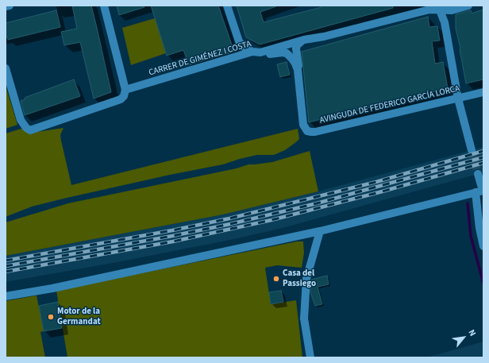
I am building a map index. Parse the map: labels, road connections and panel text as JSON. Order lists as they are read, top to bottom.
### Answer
{
  "streets": {
    "street": ["CARRER DE GIMÉNEZ I COSTA", "AVINGUDA DE FEDERICO GARCÍA LORCA"]
  },
  "places": ["Casa del Passiego", "Motor de la Germandat"],
  "north": "top right"
}
